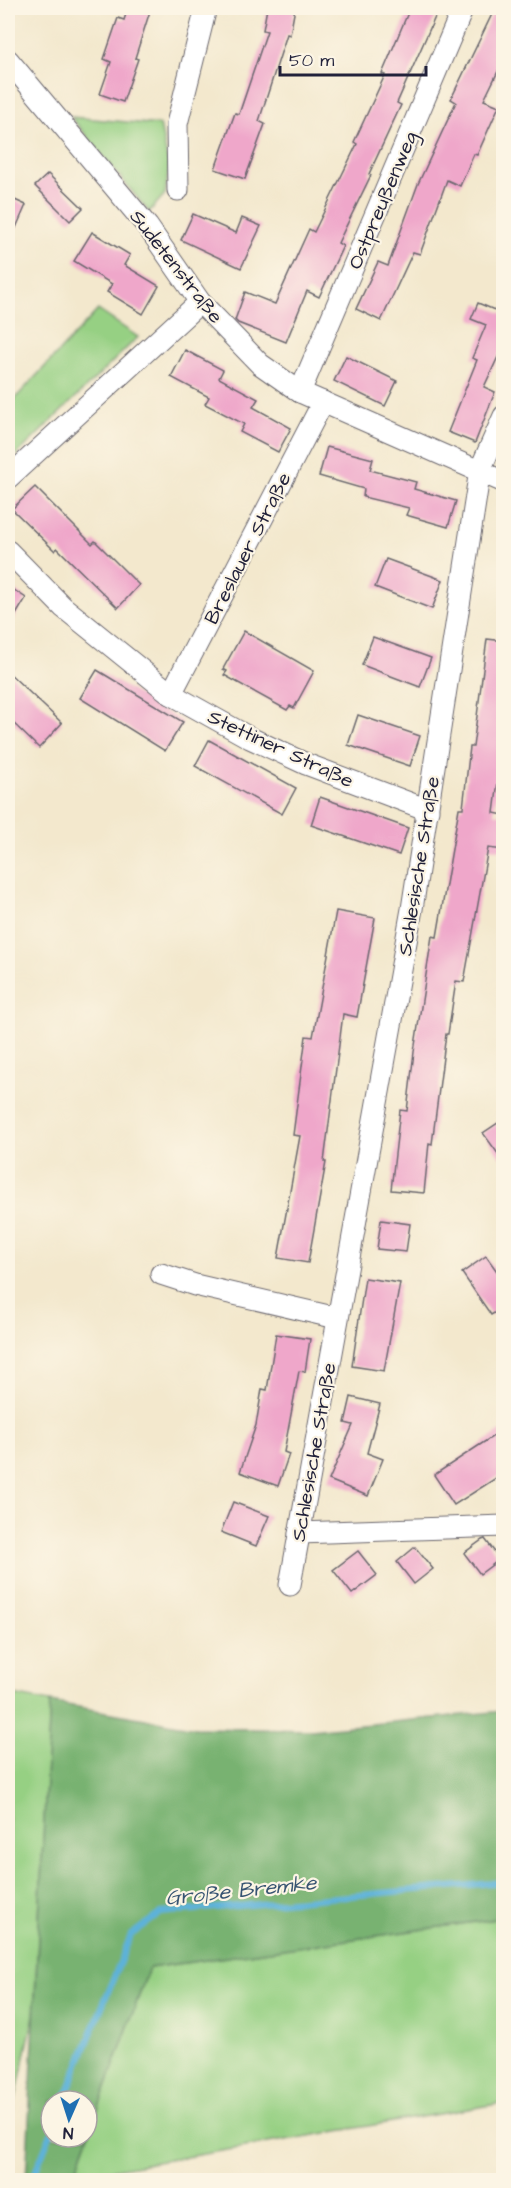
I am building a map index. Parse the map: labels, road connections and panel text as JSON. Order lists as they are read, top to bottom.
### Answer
{
  "streets": {
    "street": [
      "Ostpreußenweg",
      "Sudetenstraße",
      "Breslauer Straße",
      "Stettiner Straße",
      "Schlesische Straße"
    ]
  },
  "crossings": [
    ["Ostpreußenweg", "Sudetenstraße"],
    ["Sudetenstraße", "Breslauer Straße"],
    ["Sudetenstraße", "Schlesische Straße"],
    ["Breslauer Straße", "Stettiner Straße"],
    ["Stettiner Straße", "Schlesische Straße"]
  ],
  "water": ["Große Bremke"],
  "scale_bar": "50 m",
  "north": "bottom"
}
